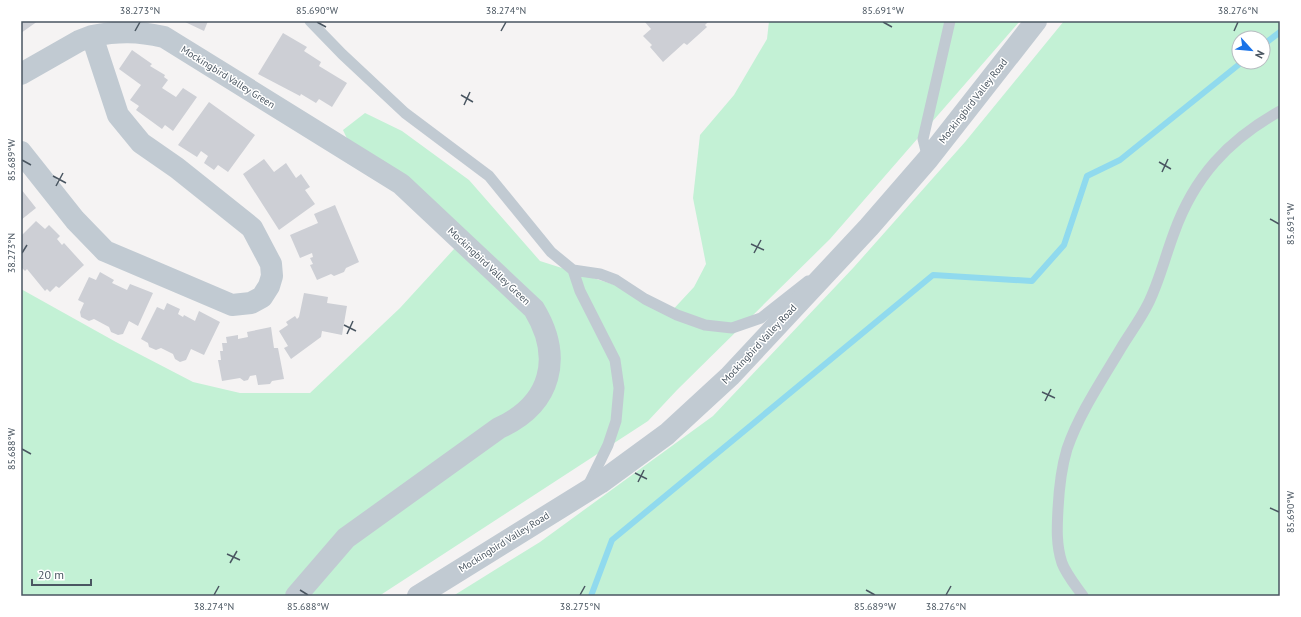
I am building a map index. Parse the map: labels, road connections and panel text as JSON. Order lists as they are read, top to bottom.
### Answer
{
  "streets": {
    "street": ["Mockingbird Valley Green", "Mockingbird Valley Road"]
  },
  "scale_bar": "20 m",
  "north": "bottom right",
  "coordinates": [
    "38.273°N",
    "85.690°W",
    "38.274°N",
    "85.691°W",
    "38.276°N",
    "85.689°W",
    "85.688°W",
    "38.275°N"
  ]
}
